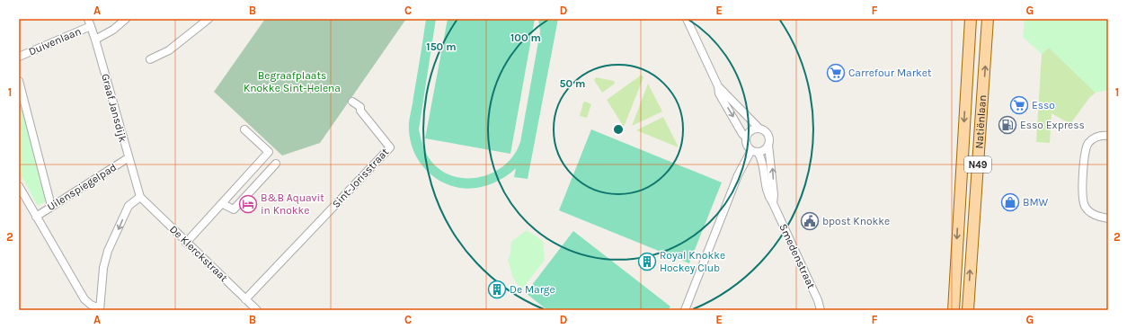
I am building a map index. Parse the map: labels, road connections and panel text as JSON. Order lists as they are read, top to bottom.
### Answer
{
  "streets": {
    "main road": ["Natiënlaan", "N49"],
    "street": [
      "Duivenlaan",
      "Graaf Jansdijk",
      "Sint-Jorisstraat",
      "Uilenspiegelpad",
      "De Klerckstraat",
      "Smedenstraat"
    ]
  },
  "crossings": [
    ["Duivenlaan", "Graaf Jansdijk"],
    ["Graaf Jansdijk", "Uilenspiegelpad"],
    ["Graaf Jansdijk", "De Klerckstraat"],
    ["Sint-Jorisstraat", "De Klerckstraat"]
  ],
  "parks": ["Begraafplaats Knokke Sint-Helena"],
  "places": {
    "supermarket": ["Carrefour Market", "Esso"],
    "fuel station": ["Esso Express"],
    "shop": ["BMW"],
    "hotel": ["B&B Aquavit in Knokke"],
    "public building": ["bpost Knokke"],
    "building": ["Royal Knokke Hockey Club", "De Marge"]
  },
  "grid": {
    "columns": [
      "A",
      "B",
      "C",
      "D",
      "E",
      "F",
      "G"
    ],
    "rows": ["1", "2"]
  },
  "rings": ["100 m", "150 m", "50 m"]
}
